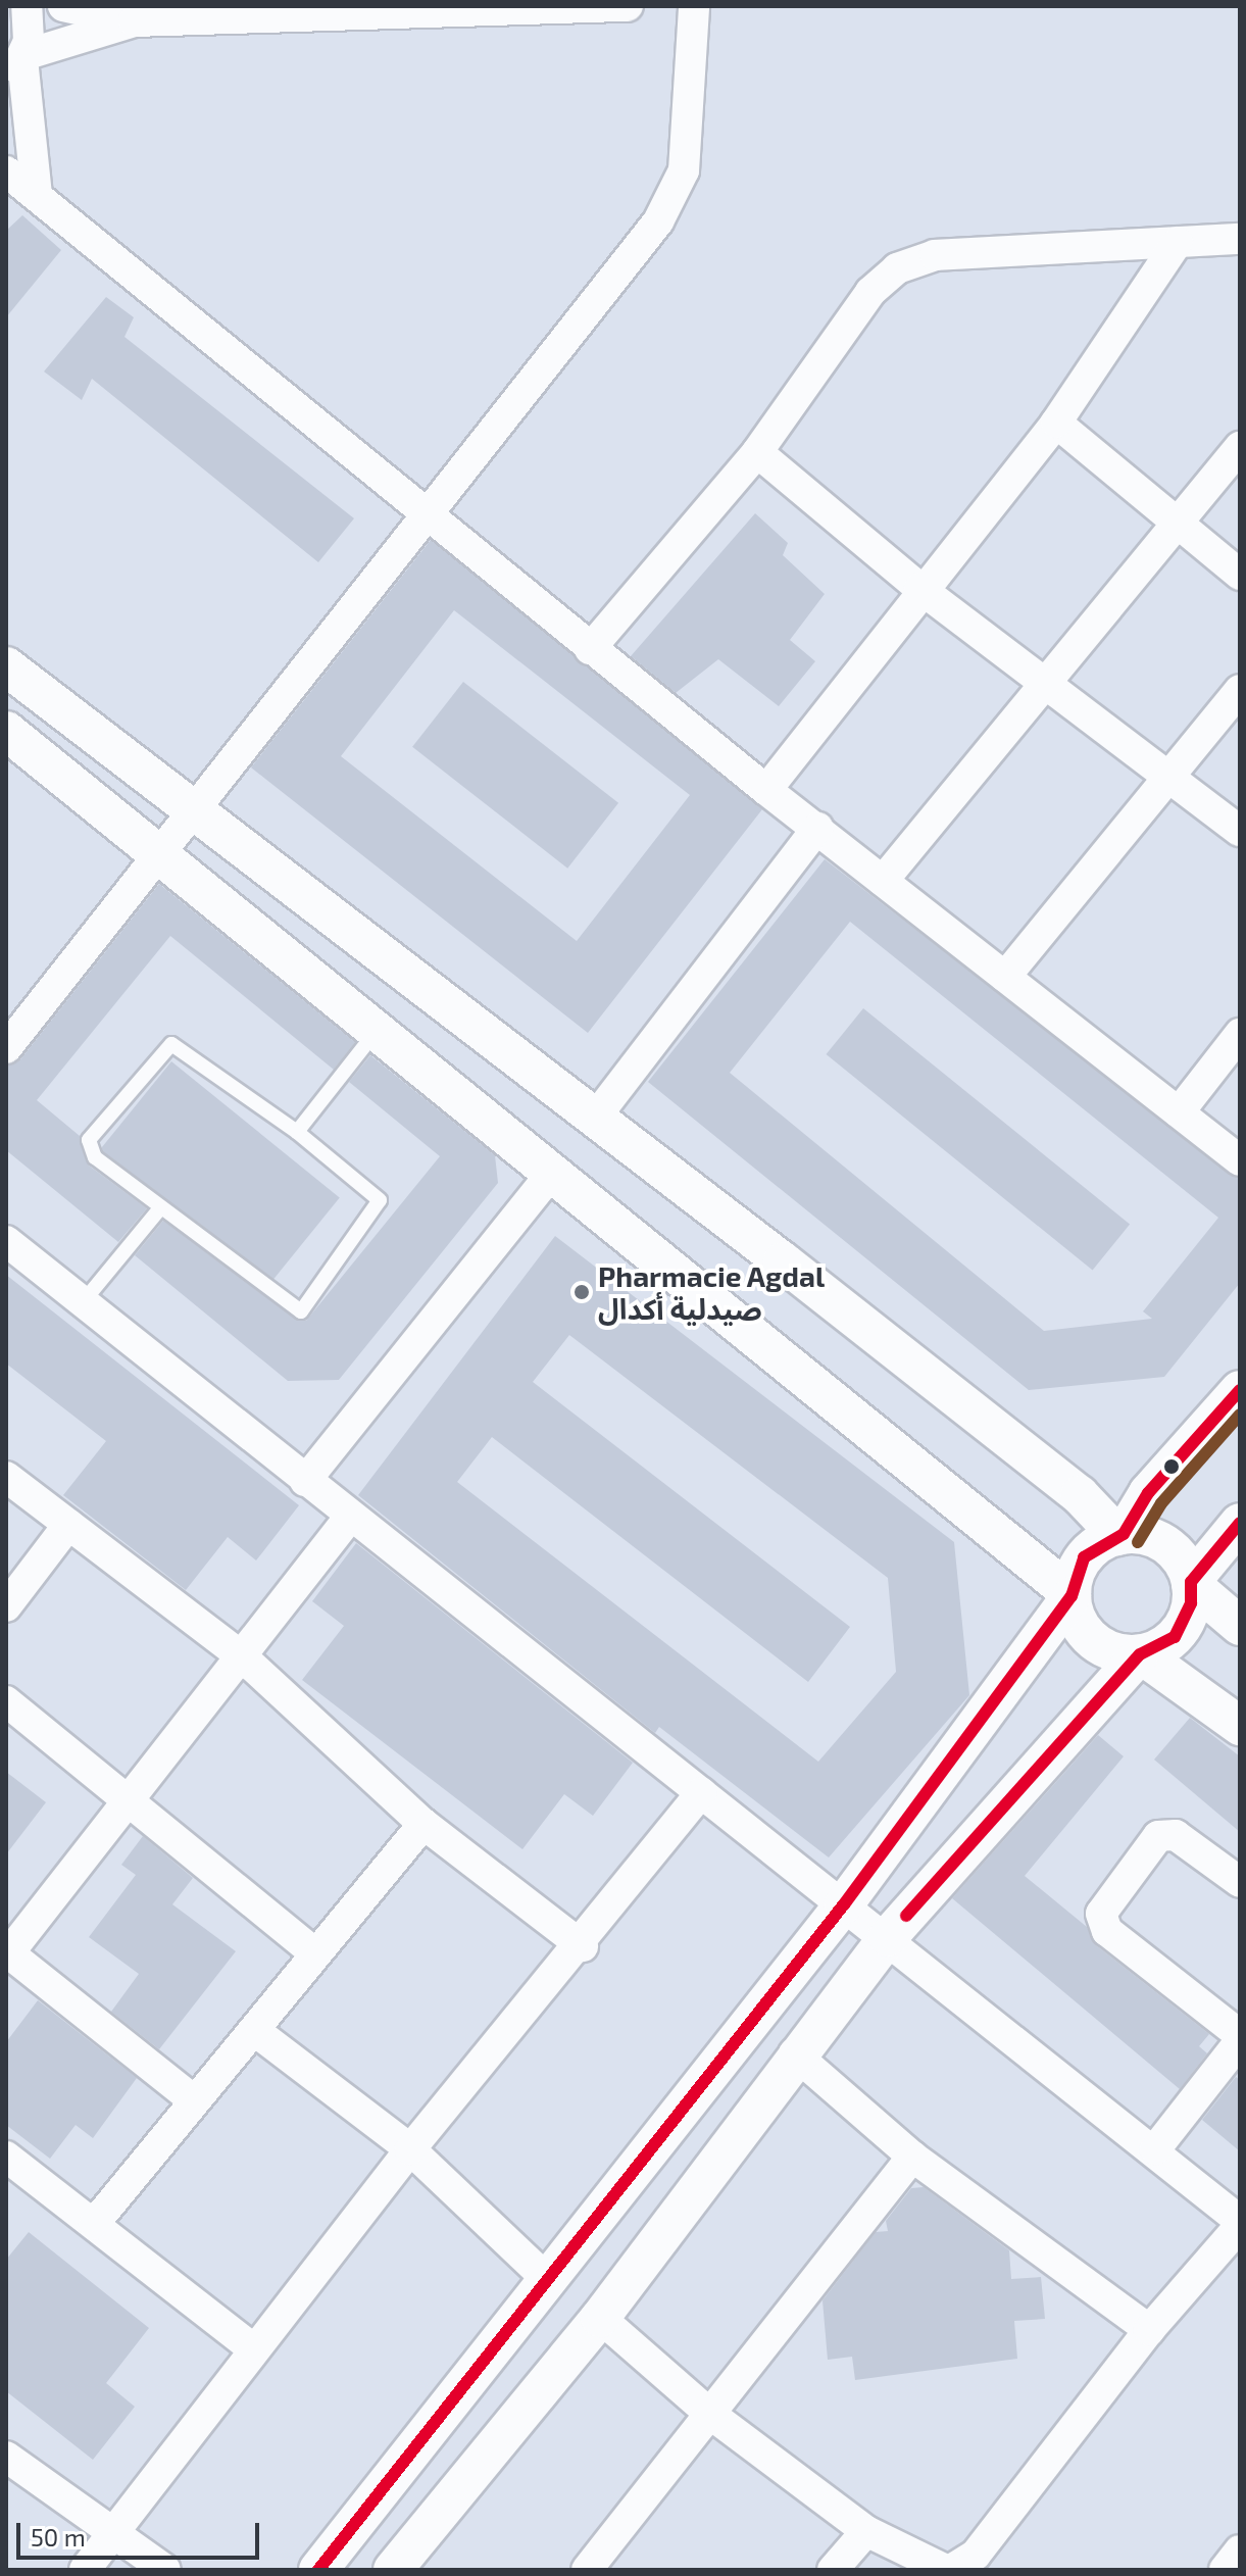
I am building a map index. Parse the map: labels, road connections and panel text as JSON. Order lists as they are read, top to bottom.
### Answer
{
  "places": ["Pharmacie Agdal صيدلية أكدال"],
  "scale_bar": "50 m"
}
